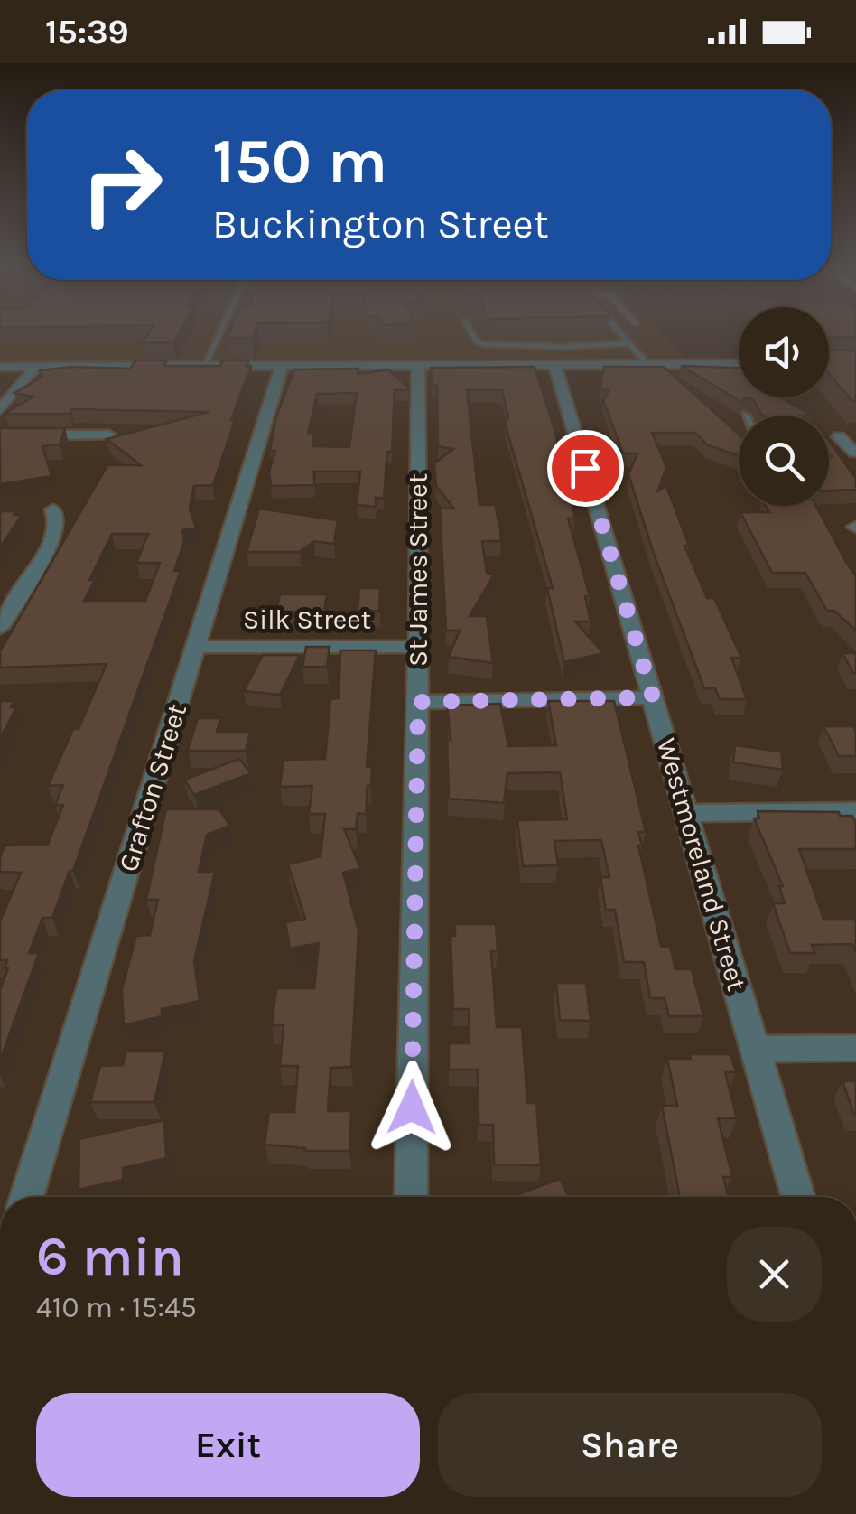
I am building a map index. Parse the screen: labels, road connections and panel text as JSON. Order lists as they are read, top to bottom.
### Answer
{
  "streets": {
    "street": [
      "St James Street",
      "Silk Street",
      "Grafton Street",
      "Westmoreland Street"
    ]
  },
  "crossings": [
    ["St James Street", "Silk Street"],
    ["Silk Street", "Grafton Street"]
  ],
  "page": {
    "status": "15:39",
    "turn": ["150 m", "Buckington Street"],
    "heading": ["6 min", "410 m · 15:45"],
    "buttons": ["Exit", "Share"]
  }
}
